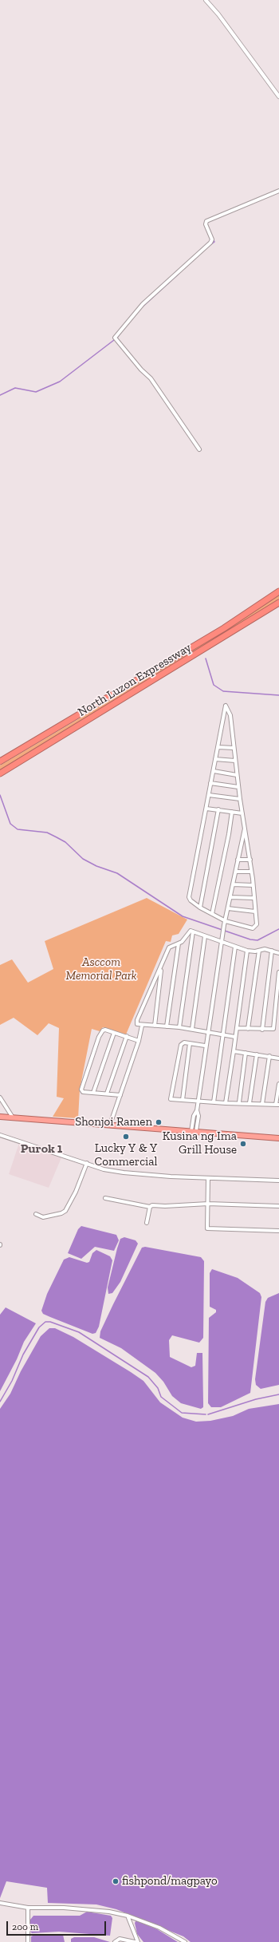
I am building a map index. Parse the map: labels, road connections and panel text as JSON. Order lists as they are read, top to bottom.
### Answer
{
  "streets": {
    "highway": ["North Luzon Expressway"]
  },
  "districts": ["Purok 1"],
  "parks": ["Asccom Memorial Park"],
  "places": [
    "Shonjoi Ramen",
    "Lucky Y & Y Commercial",
    "Kusina ng Ima Grill House",
    "fishpond/magpayo"
  ],
  "scale_bar": "200 m"
}
